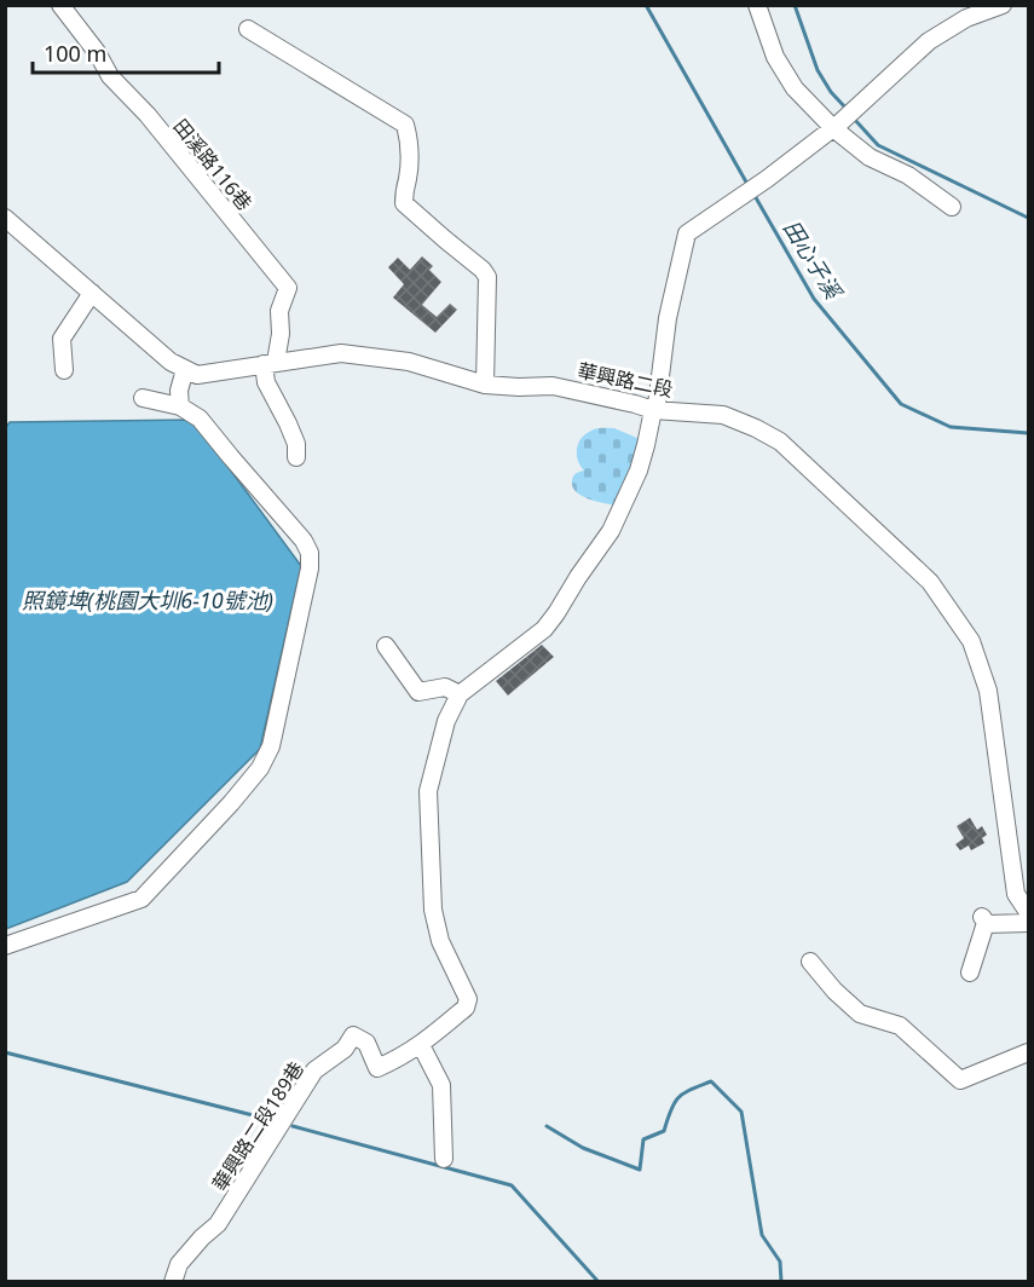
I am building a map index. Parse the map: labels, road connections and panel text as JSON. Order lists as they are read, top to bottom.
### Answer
{
  "streets": {
    "street": ["田溪路116巷", "華興路二段", "華興路二段189巷"]
  },
  "crossings": [
    ["田溪路116巷", "華興路二段"],
    ["華興路二段", "華興路二段189巷"]
  ],
  "water": ["田心子溪", "照鏡埤(桃園大圳6-10號池)"],
  "scale_bar": "100 m"
}
